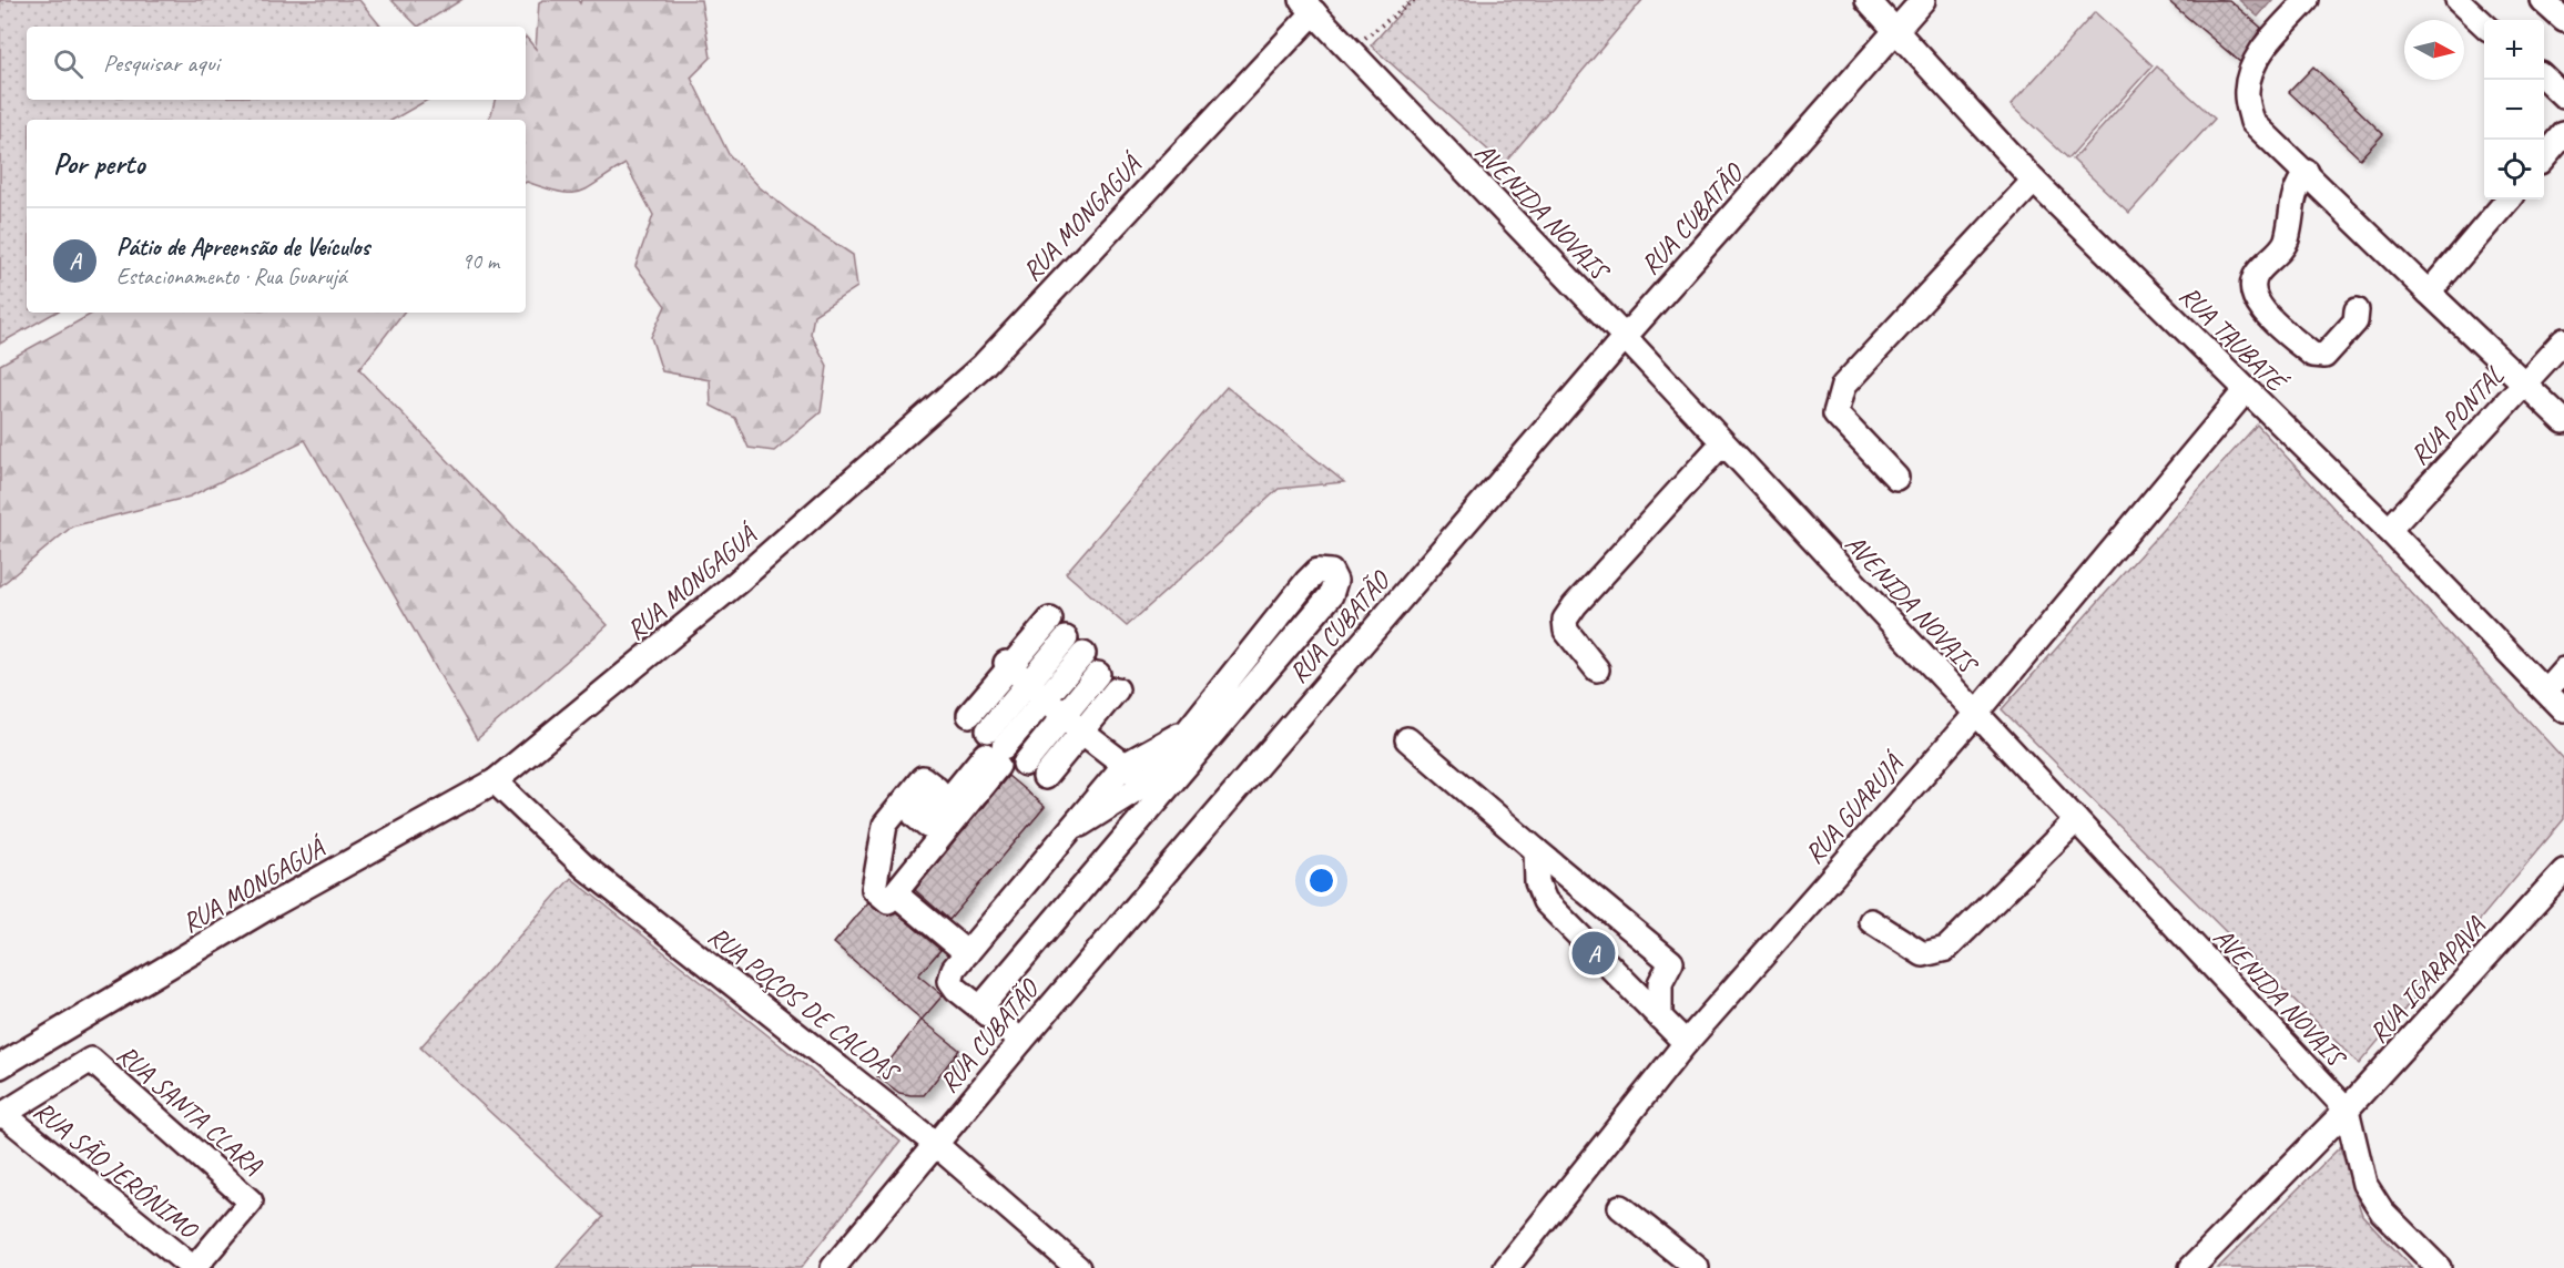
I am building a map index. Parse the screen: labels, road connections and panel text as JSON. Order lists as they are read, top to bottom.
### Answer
{
  "streets": {
    "street": [
      "AVENIDA NOVAIS",
      "RUA MONGAGUÁ",
      "RUA CUBATÃO",
      "RUA TAUBATÉ",
      "RUA PONTAL",
      "RUA GUARUJÁ",
      "RUA IGARAPAVA",
      "RUA POÇOS DE CALDAS",
      "RUA SANTA CLARA",
      "RUA SÃO JERÔNIMO"
    ]
  },
  "crossings": [
    ["AVENIDA NOVAIS", "RUA MONGAGUÁ"],
    ["AVENIDA NOVAIS", "RUA CUBATÃO"],
    ["AVENIDA NOVAIS", "RUA GUARUJÁ"],
    ["AVENIDA NOVAIS", "RUA IGARAPAVA"],
    ["RUA MONGAGUÁ", "RUA POÇOS DE CALDAS"],
    ["RUA CUBATÃO", "RUA TAUBATÉ"],
    ["RUA CUBATÃO", "RUA POÇOS DE CALDAS"],
    ["RUA TAUBATÉ", "RUA PONTAL"],
    ["RUA TAUBATÉ", "RUA GUARUJÁ"],
    ["RUA SANTA CLARA", "RUA SÃO JERÔNIMO"]
  ],
  "north": "right",
  "page": {
    "map_buttons": ["+", "−"],
    "search": "Pesquisar aqui",
    "heading": "Por perto",
    "list": [
      {
        "mark": "A",
        "name": "Pátio de Apreensão de Veículos",
        "note": "Estacionamento · Rua Guarujá",
        "value": "90 m"
      }
    ],
    "pins": "A"
  }
}
